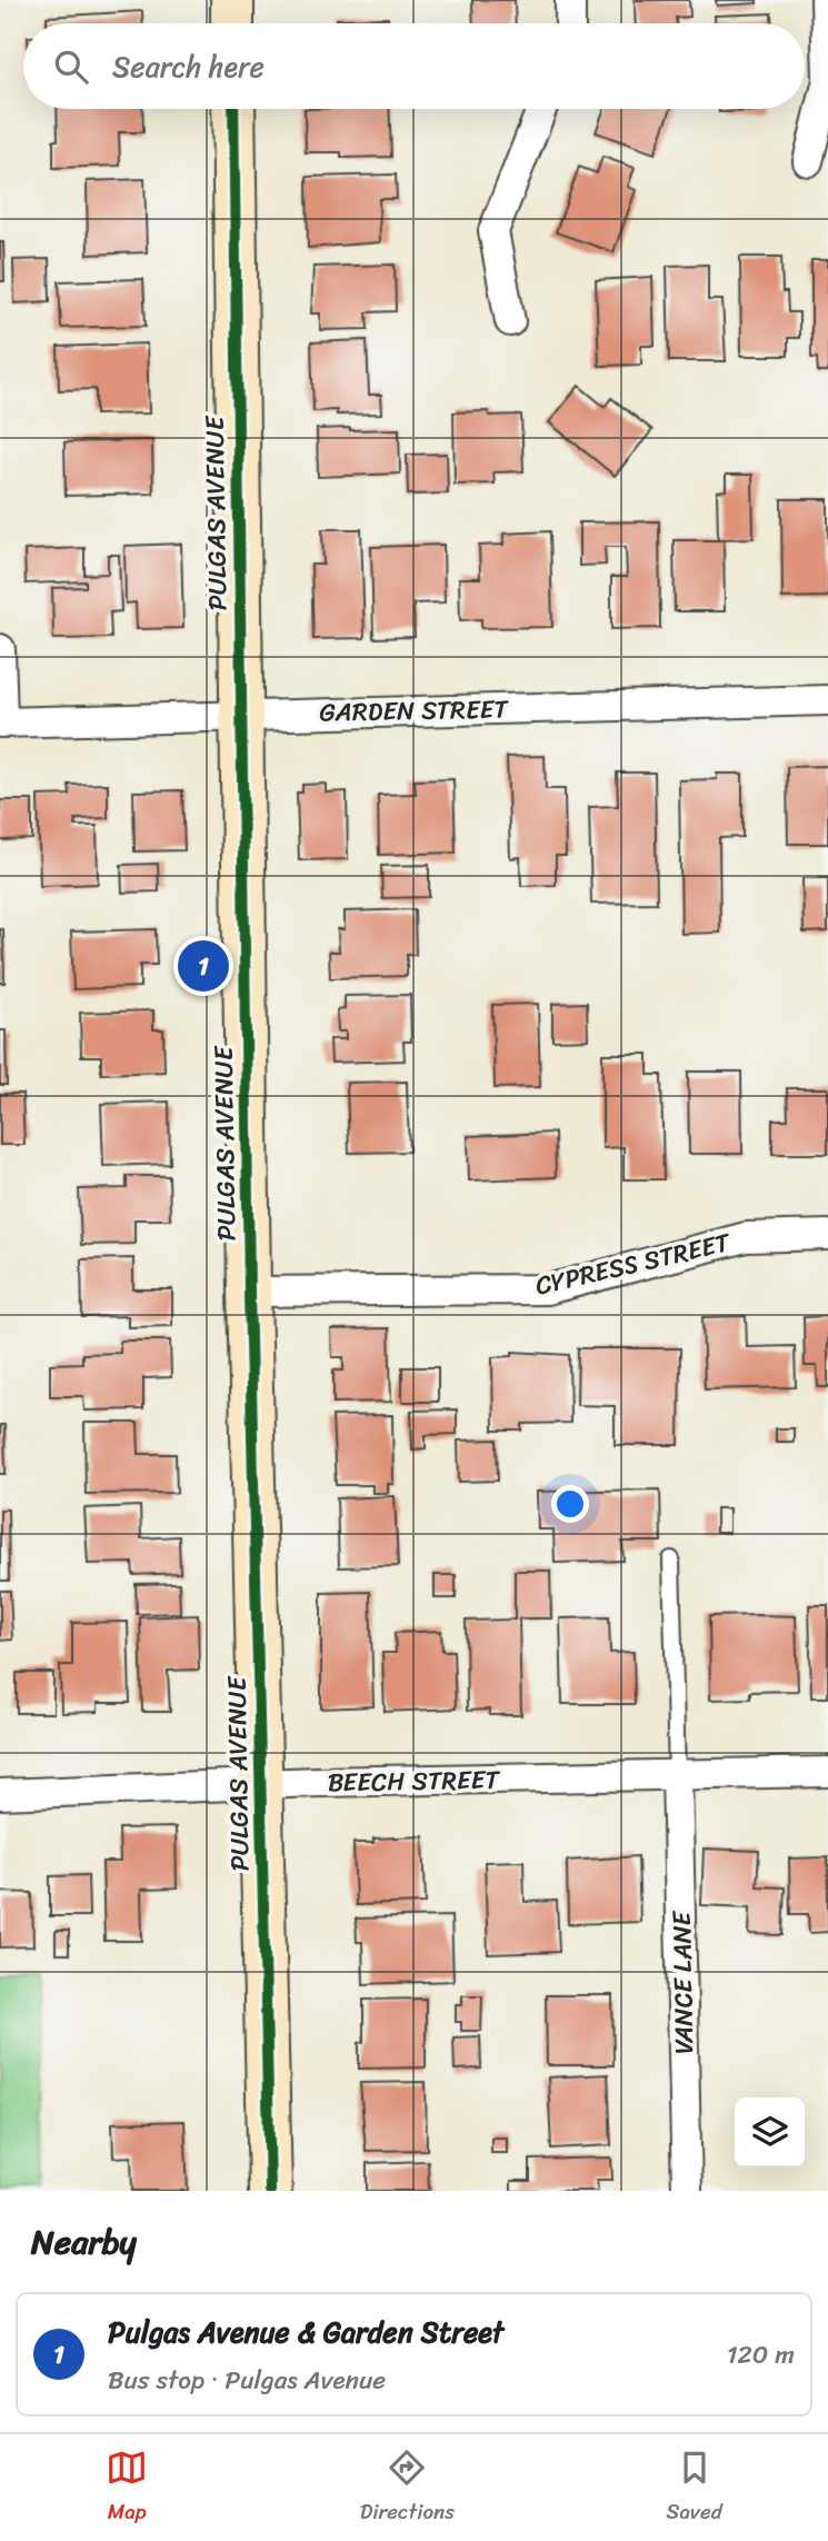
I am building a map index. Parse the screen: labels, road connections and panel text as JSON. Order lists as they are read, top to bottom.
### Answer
{
  "streets": {
    "street": [
      "PULGAS AVENUE",
      "GARDEN STREET",
      "CYPRESS STREET",
      "BEECH STREET",
      "VANCE LANE"
    ]
  },
  "crossings": [
    ["PULGAS AVENUE", "GARDEN STREET"],
    ["PULGAS AVENUE", "CYPRESS STREET"],
    ["PULGAS AVENUE", "BEECH STREET"],
    ["BEECH STREET", "VANCE LANE"]
  ],
  "page": {
    "search": "Search here",
    "pins": "1",
    "heading": "Nearby",
    "list": [
      {
        "mark": "1",
        "name": "Pulgas Avenue & Garden Street",
        "note": "Bus stop · Pulgas Avenue",
        "value": "120 m"
      }
    ],
    "nav": ["Map", "Directions", "Saved"]
  }
}
